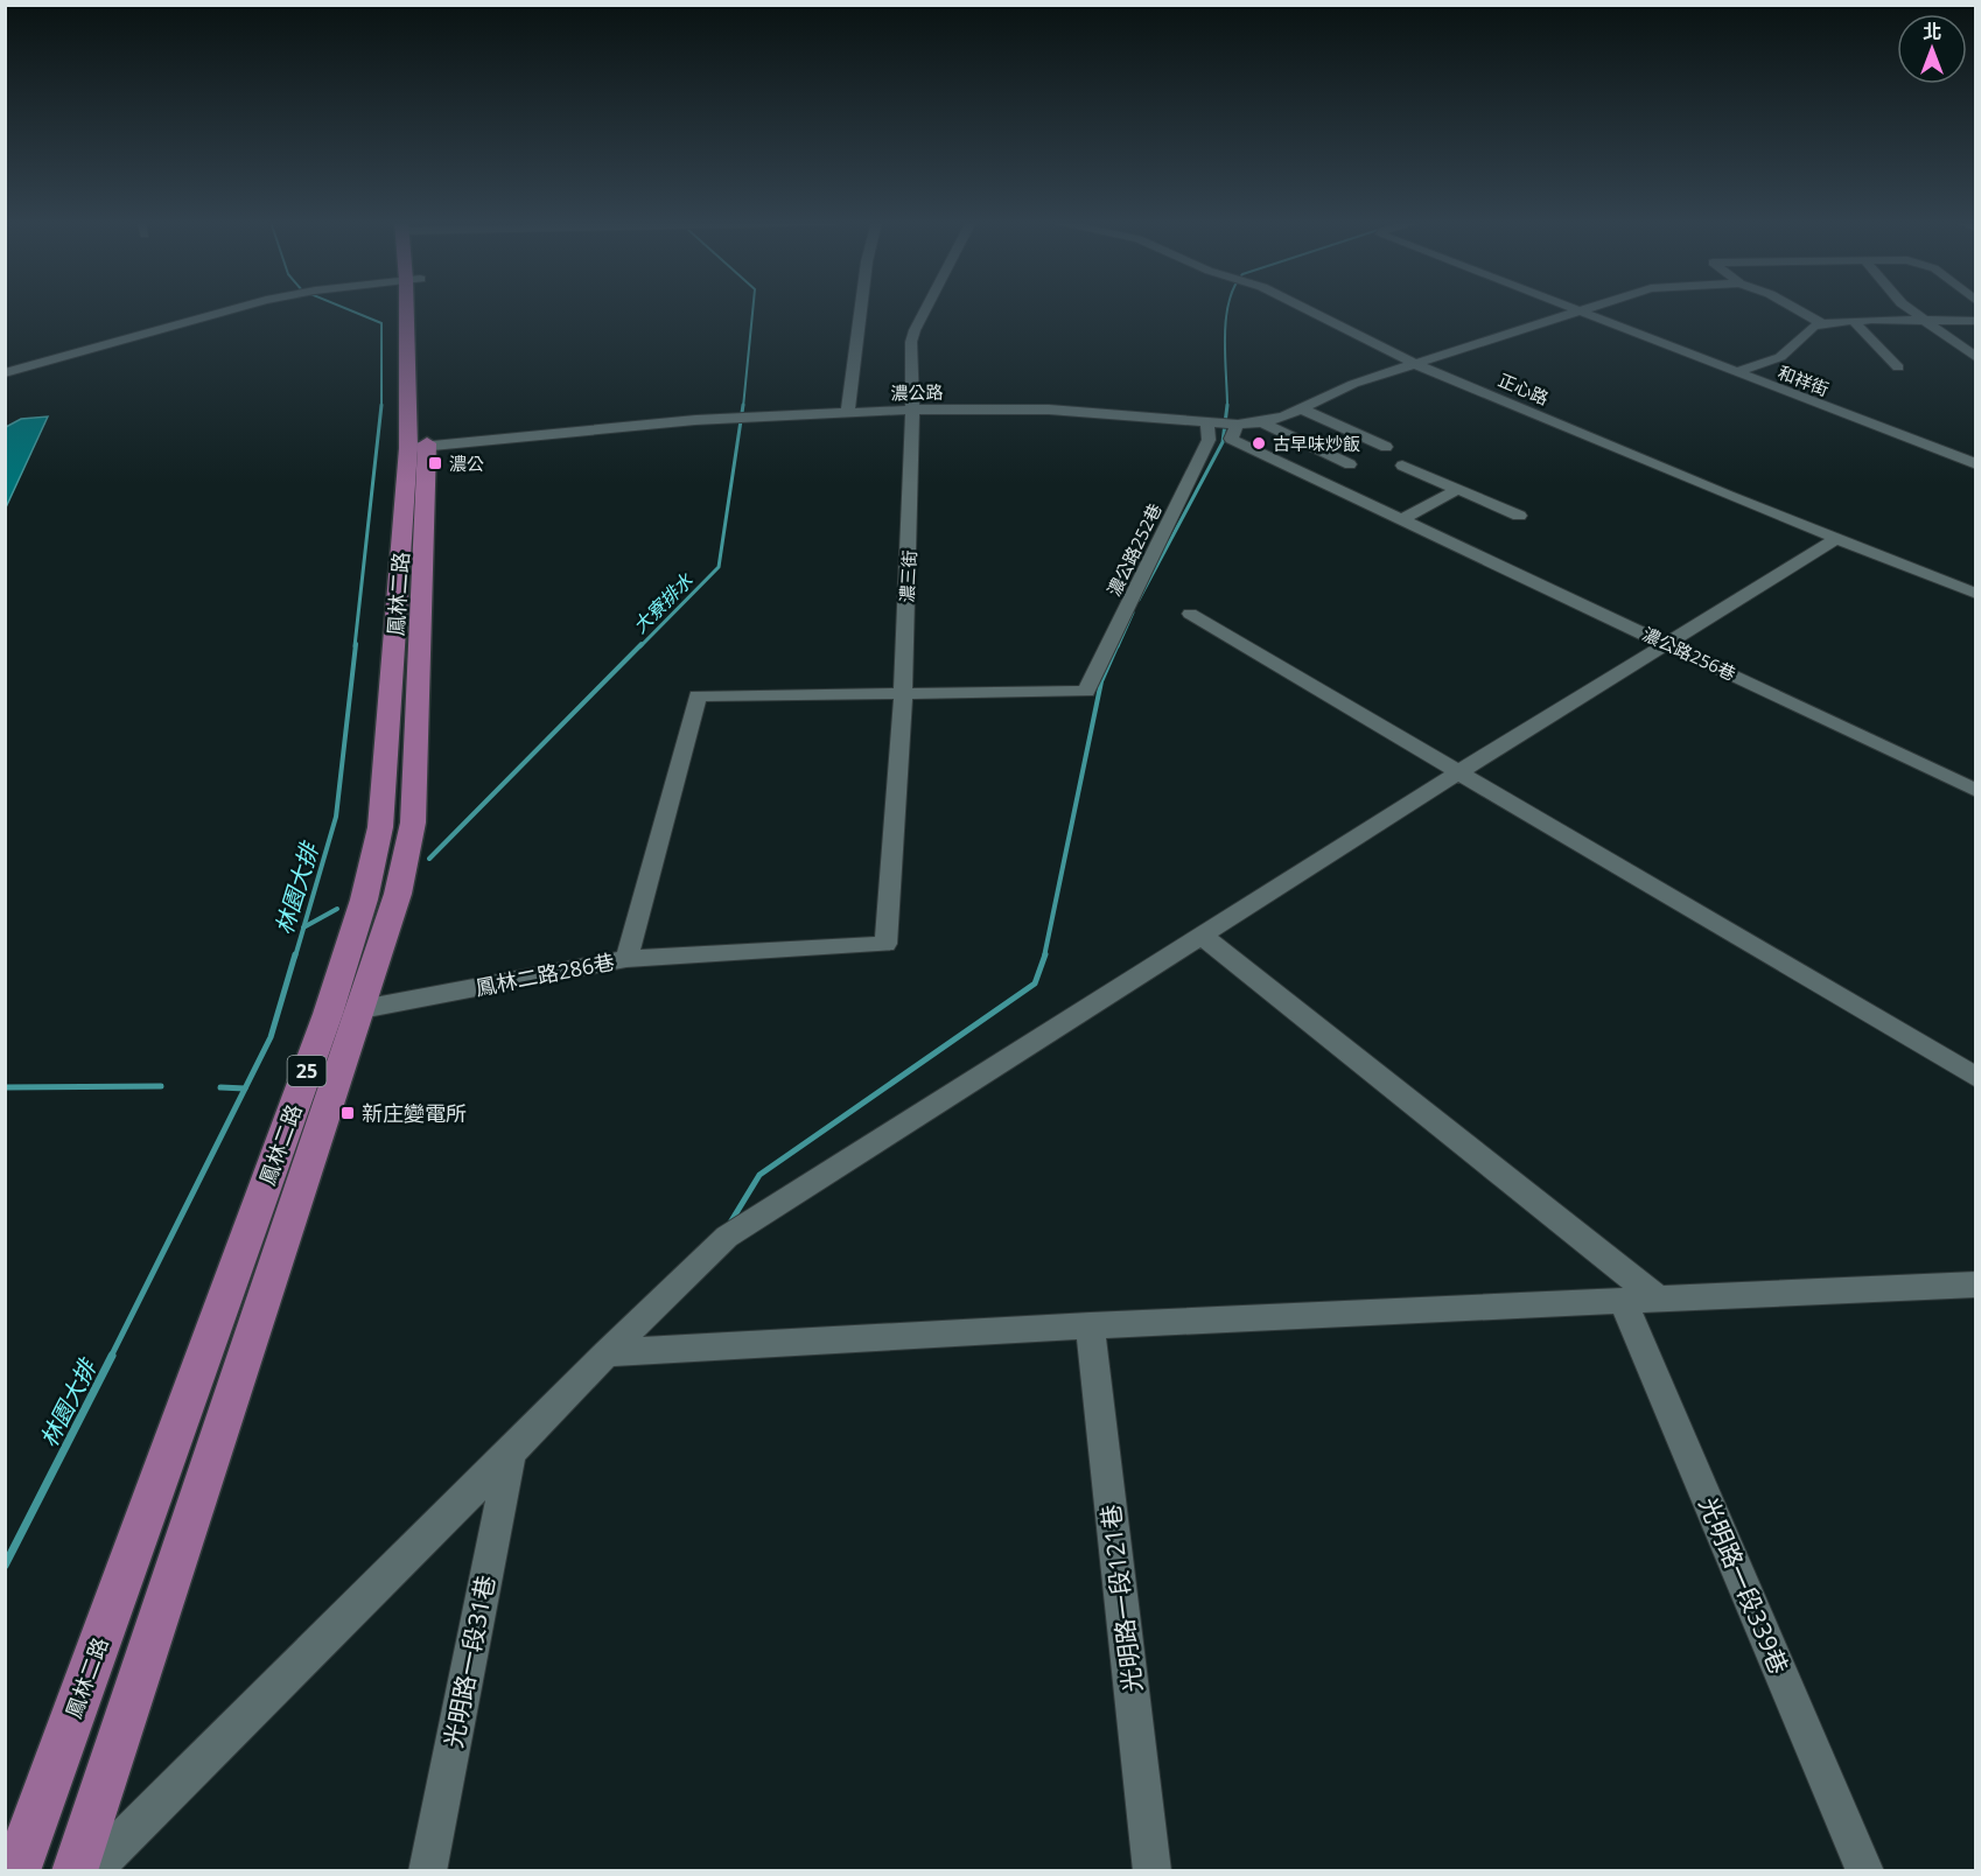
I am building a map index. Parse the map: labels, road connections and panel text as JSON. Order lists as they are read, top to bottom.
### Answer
{
  "streets": {
    "main road": ["鳳林二路", "25"],
    "street": [
      "和祥街",
      "正心路",
      "濃公路",
      "濃公路252巷",
      "濃三街",
      "濃公路256巷",
      "鳳林二路286巷",
      "光明路一段339巷",
      "光明路一段121巷",
      "光明路一段31巷"
    ]
  },
  "crossings": [
    ["和祥街", "濃公路"],
    ["正心路", "濃公路"],
    ["濃公路", "濃公路252巷"],
    ["濃公路", "濃三街"],
    ["濃公路", "鳳林二路"],
    ["濃公路", "濃公路256巷"],
    ["濃公路252巷", "濃三街"],
    ["濃公路252巷", "濃公路256巷"],
    ["濃公路252巷", "鳳林二路286巷"],
    ["濃三街", "鳳林二路286巷"],
    ["鳳林二路", "鳳林二路286巷"]
  ],
  "water": ["大寮排水", "林園大排"],
  "places": {
    "other": ["古早味炒飯"],
    "transit": ["濃公", "新庄變電所"]
  },
  "north": "top"
}
